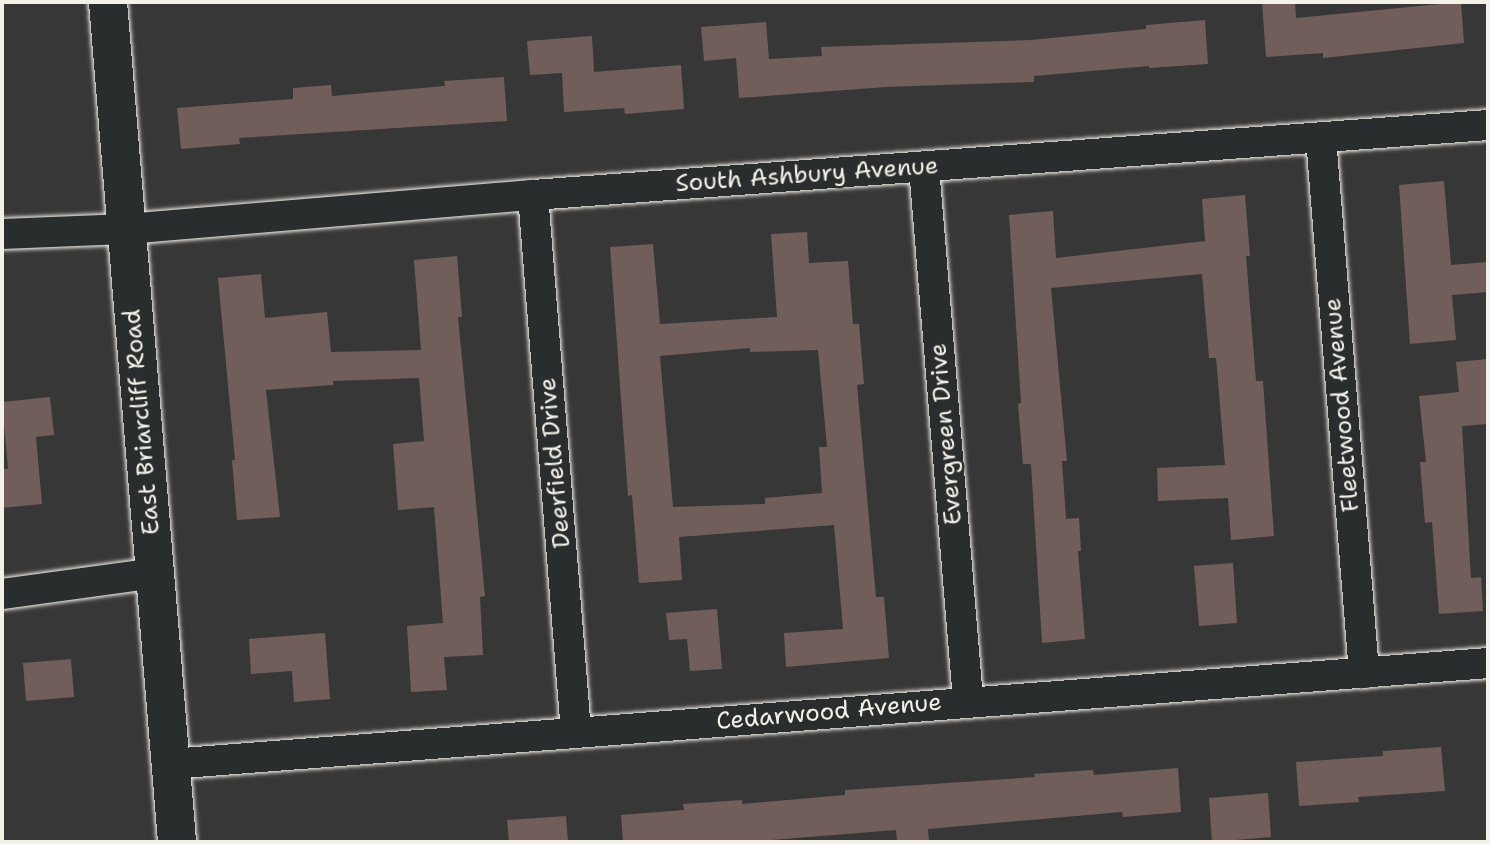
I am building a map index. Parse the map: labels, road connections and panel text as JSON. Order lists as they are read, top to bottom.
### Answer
{
  "streets": {
    "street": [
      "South Ashbury Avenue",
      "Fleetwood Avenue",
      "East Briarcliff Road",
      "Evergreen Drive",
      "Deerfield Drive",
      "Cedarwood Avenue"
    ]
  },
  "crossings": [
    ["South Ashbury Avenue", "Fleetwood Avenue"],
    ["South Ashbury Avenue", "East Briarcliff Road"],
    ["South Ashbury Avenue", "Evergreen Drive"],
    ["South Ashbury Avenue", "Deerfield Drive"],
    ["Fleetwood Avenue", "Cedarwood Avenue"],
    ["East Briarcliff Road", "Cedarwood Avenue"],
    ["Evergreen Drive", "Cedarwood Avenue"],
    ["Deerfield Drive", "Cedarwood Avenue"]
  ]
}
